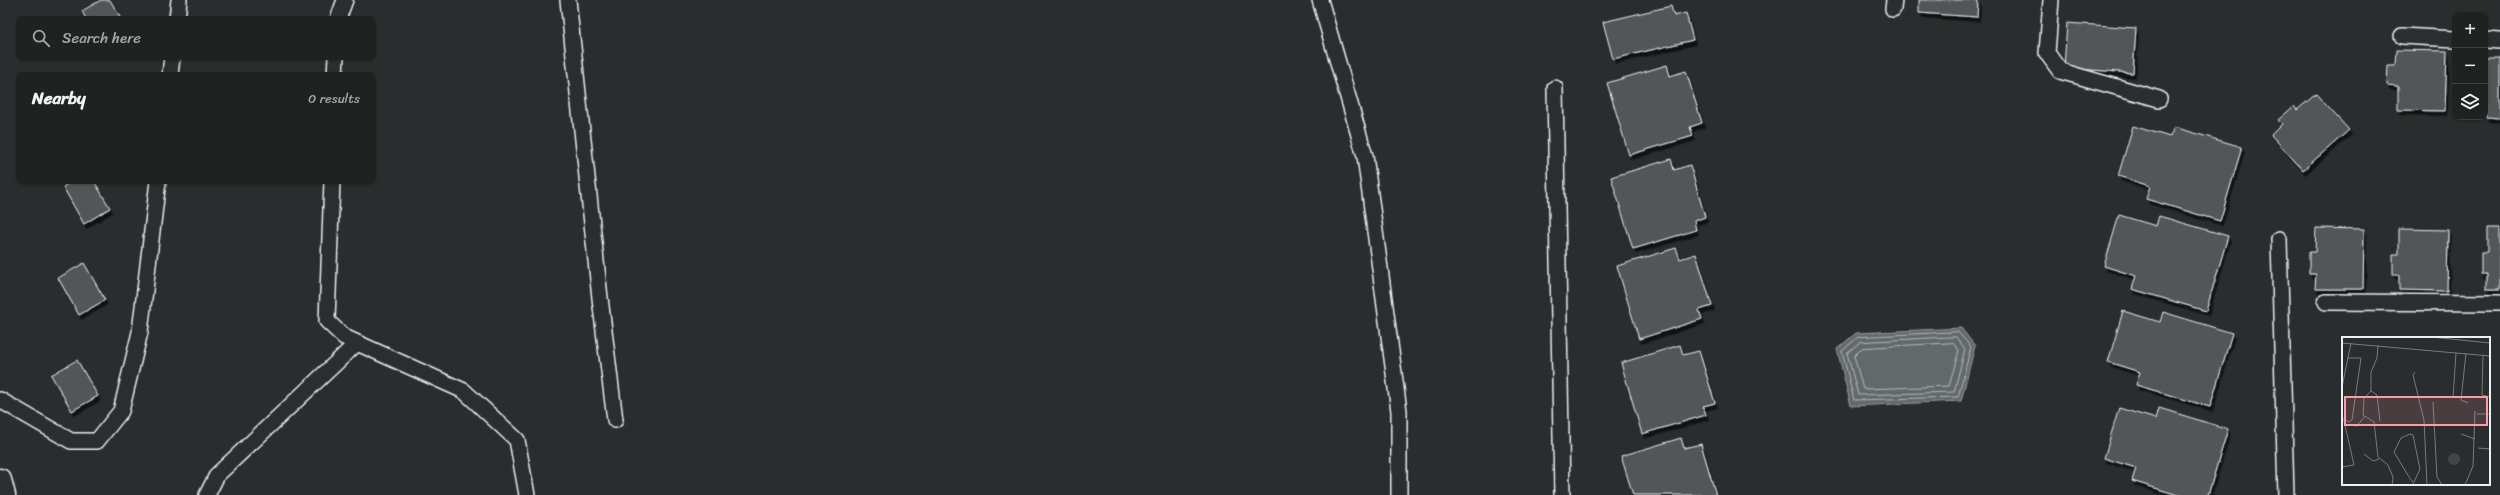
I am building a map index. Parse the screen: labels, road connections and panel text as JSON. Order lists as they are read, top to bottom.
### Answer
{
  "page": {
    "map_buttons": ["+", "−"],
    "search": "Search here",
    "heading": ["Nearby", "0 results"]
  }
}
